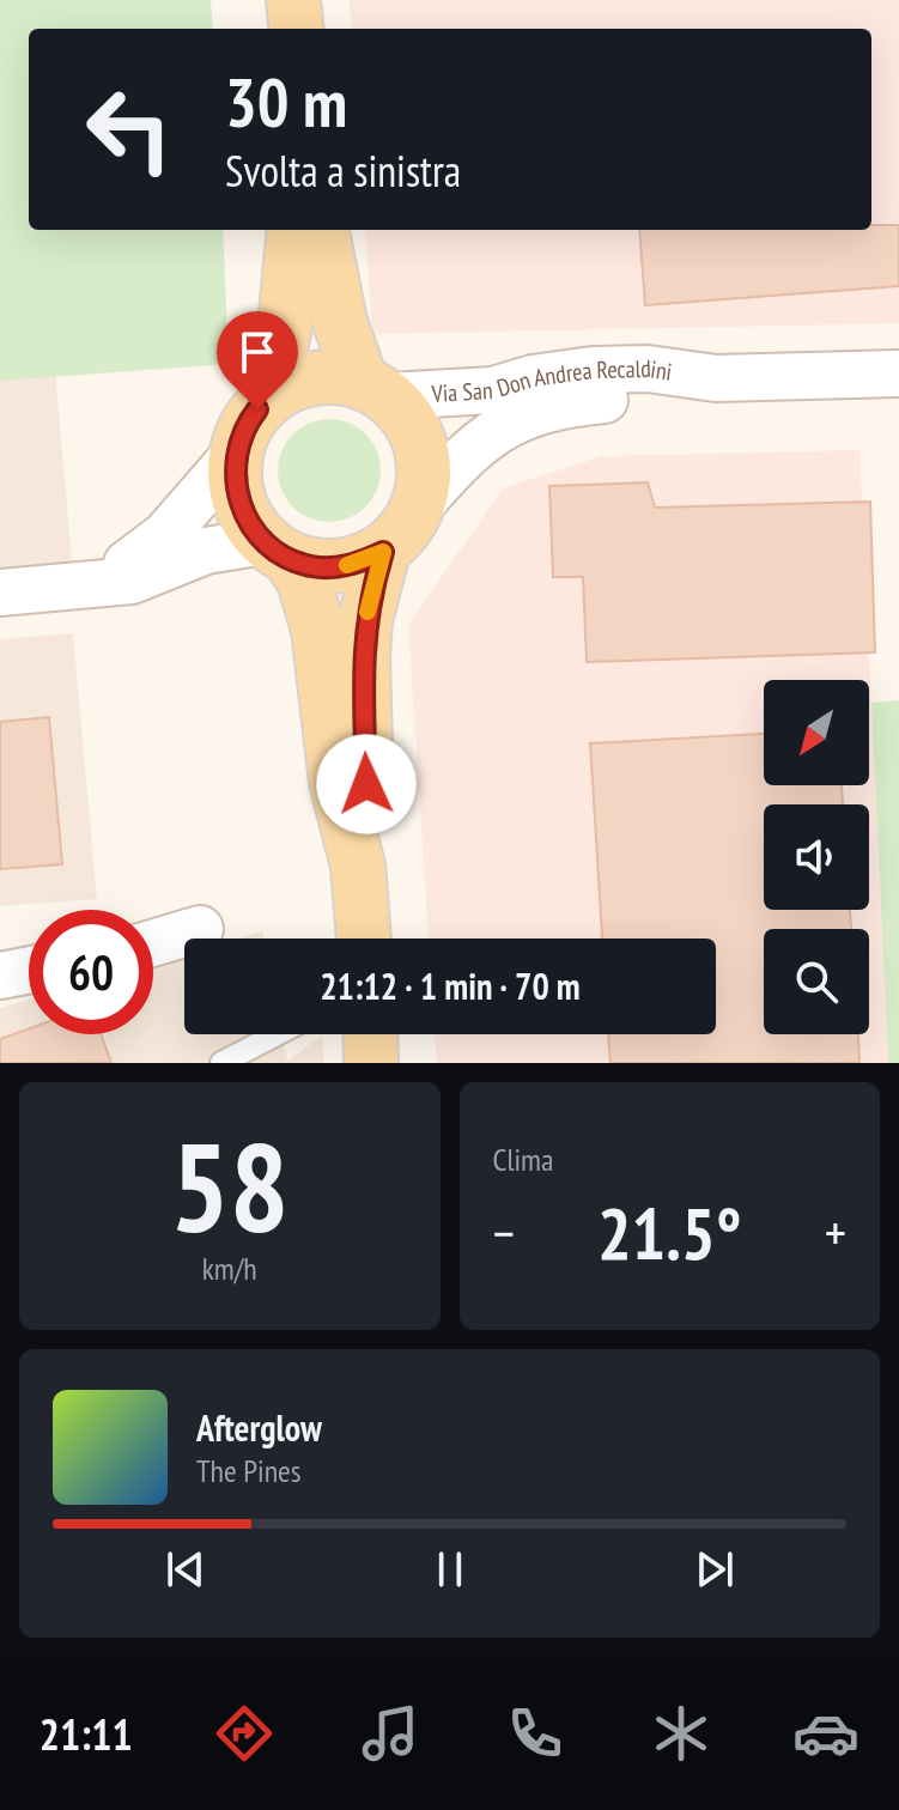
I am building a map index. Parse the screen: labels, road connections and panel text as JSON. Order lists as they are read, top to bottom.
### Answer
{
  "streets": {
    "street": ["Via San Don Andrea Recaldini"]
  },
  "north": "bottom left",
  "page": {
    "turn": ["30 m", "Svolta a sinistra"],
    "limit": "60",
    "trip": "21:12 · 1 min · 70 m",
    "tile": [
      ["58", "km/h"],
      "Clima"
    ],
    "heat": ["−", "21.5°", "+"],
    "song": ["Afterglow", "The Pines"],
    "tabs": "21:11"
  }
}
